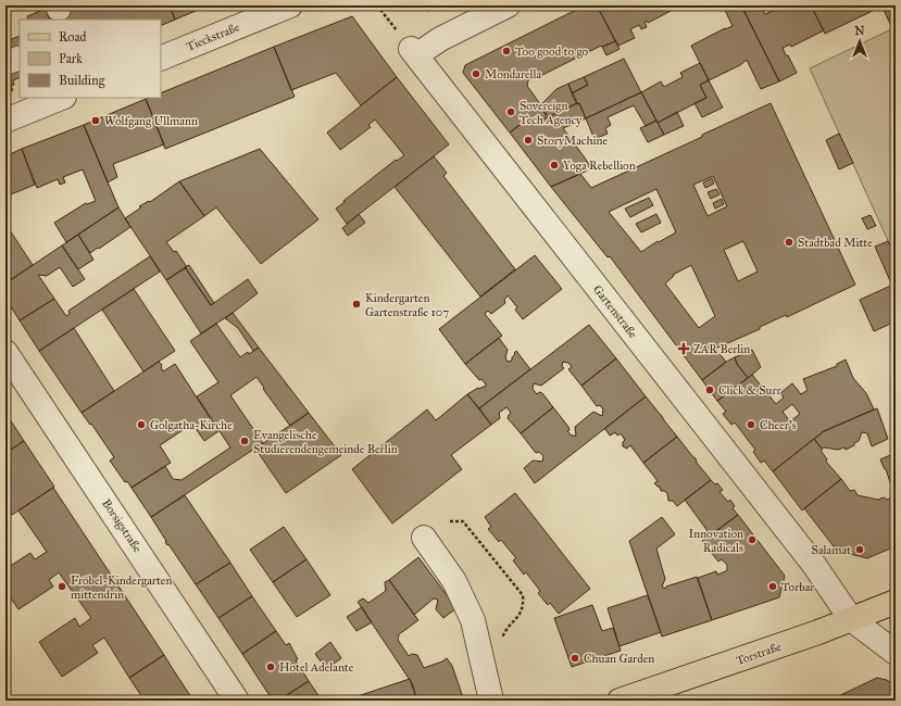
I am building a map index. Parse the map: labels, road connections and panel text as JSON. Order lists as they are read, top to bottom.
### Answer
{
  "streets": {
    "main road": ["Torstraße"],
    "street": ["Tieckstraße", "Gartenstraße", "Borsigstraße"]
  },
  "crossings": [
    ["Gartenstraße", "Torstraße"]
  ],
  "places": {
    "other": [
      "Too good to go",
      "Mondarella",
      "Sovereign Tech Agency",
      "Wolfgang Ullmann",
      "StoryMachine",
      "Yoga Rebellion",
      "Stadtbad Mitte",
      "Kindergarten Gartenstraße 107",
      "Click & Surr",
      "Golgatha-Kirche",
      "Cheer's",
      "Evangelische Studierendengemeinde Berlin",
      "Innovation Radicals",
      "Salamat",
      "Fröbel-Kindergarten mittendrin",
      "Torbar",
      "Chuan Garden",
      "Hotel Adelante"
    ],
    "health": ["ZAR Berlin"]
  },
  "legend": ["Road", "Park", "Building"],
  "north": "top"
}
